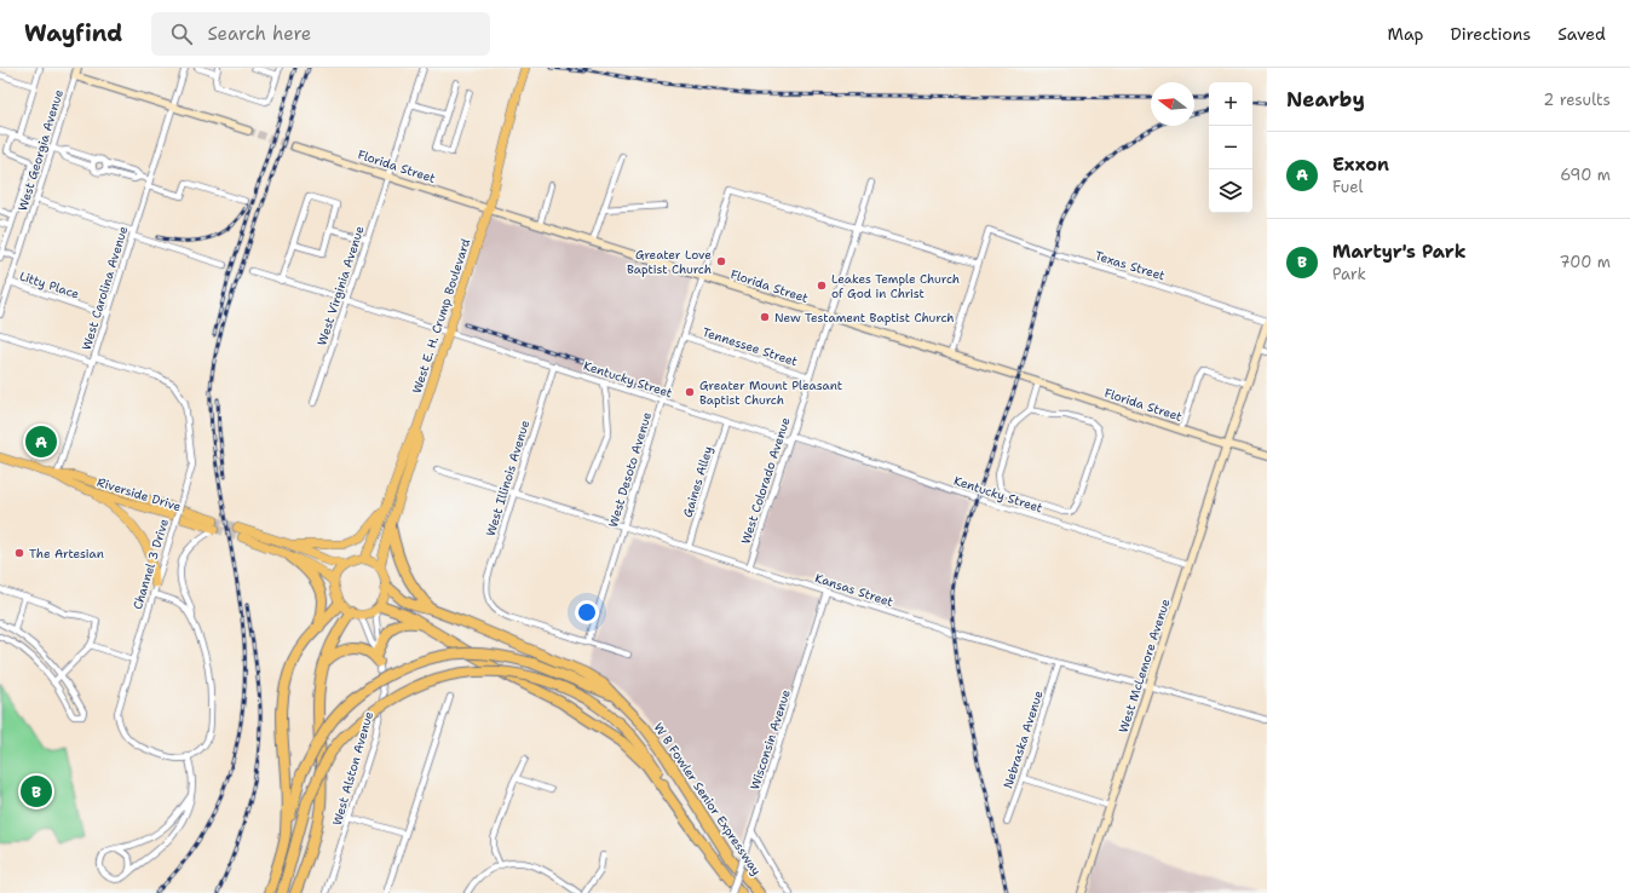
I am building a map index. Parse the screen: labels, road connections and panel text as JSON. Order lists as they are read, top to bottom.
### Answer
{
  "streets": {
    "highway": ["W B Fowler Senior Expressway"],
    "main road": [
      "Florida Street",
      "West E. H. Crump Boulevard",
      "Riverside Drive",
      "West McLemore Avenue"
    ],
    "street": [
      "West Georgia Avenue",
      "Texas Street",
      "Litty Place",
      "West Virginia Avenue",
      "West Carolina Avenue",
      "Tennessee Street",
      "Kentucky Street",
      "West Desoto Avenue",
      "West Illinois Avenue",
      "West Colorado Avenue",
      "Gaines Alley",
      "Channel 3 Drive",
      "Kansas Street",
      "Wisconsin Avenue",
      "Nebraska Avenue",
      "West Alston Avenue"
    ]
  },
  "crossings": [
    ["West Georgia Avenue", "Litty Place"],
    ["Florida Street", "West Virginia Avenue"],
    ["Florida Street", "West E. H. Crump Boulevard"],
    ["Florida Street", "West Desoto Avenue"],
    ["Florida Street", "West Colorado Avenue"],
    ["Florida Street", "West McLemore Avenue"],
    ["Texas Street", "West McLemore Avenue"],
    ["Litty Place", "West Carolina Avenue"],
    ["West Virginia Avenue", "Kentucky Street"],
    ["West Carolina Avenue", "Riverside Drive"],
    ["West Carolina Avenue", "Channel 3 Drive"],
    ["West E. H. Crump Boulevard", "Kentucky Street"],
    ["West E. H. Crump Boulevard", "West Alston Avenue"],
    ["Tennessee Street", "West Desoto Avenue"],
    ["Tennessee Street", "West Colorado Avenue"],
    ["Kentucky Street", "West Desoto Avenue"],
    ["Kentucky Street", "West Illinois Avenue"],
    ["Kentucky Street", "West Colorado Avenue"],
    ["Kentucky Street", "Gaines Alley"],
    ["Kentucky Street", "West McLemore Avenue"],
    ["West Desoto Avenue", "West Illinois Avenue"],
    ["West Desoto Avenue", "West Colorado Avenue"],
    ["West Desoto Avenue", "Kansas Street"],
    ["West Illinois Avenue", "Kansas Street"],
    ["West Colorado Avenue", "Kansas Street"],
    ["Gaines Alley", "Kansas Street"],
    ["Kansas Street", "West McLemore Avenue"],
    ["Kansas Street", "Wisconsin Avenue"],
    ["Kansas Street", "Nebraska Avenue"]
  ],
  "places": [
    "Greater Love Baptist Church",
    "Leakes Temple Church of God in Christ",
    "New Testament Baptist Church",
    "Greater Mount Pleasant Baptist Church",
    "The Artesian"
  ],
  "north": "left",
  "page": {
    "header": "Wayfind",
    "search": "Search here",
    "nav": ["Map", "Directions", "Saved"],
    "heading": ["Nearby", "2 results"],
    "map_buttons": ["+", "−"],
    "list": [
      {
        "mark": "A",
        "name": "Exxon",
        "note": "Fuel",
        "value": "690 m"
      },
      {
        "mark": "B",
        "name": "Martyr's Park",
        "note": "Park",
        "value": "700 m"
      }
    ],
    "pins": ["A", "B"]
  }
}
